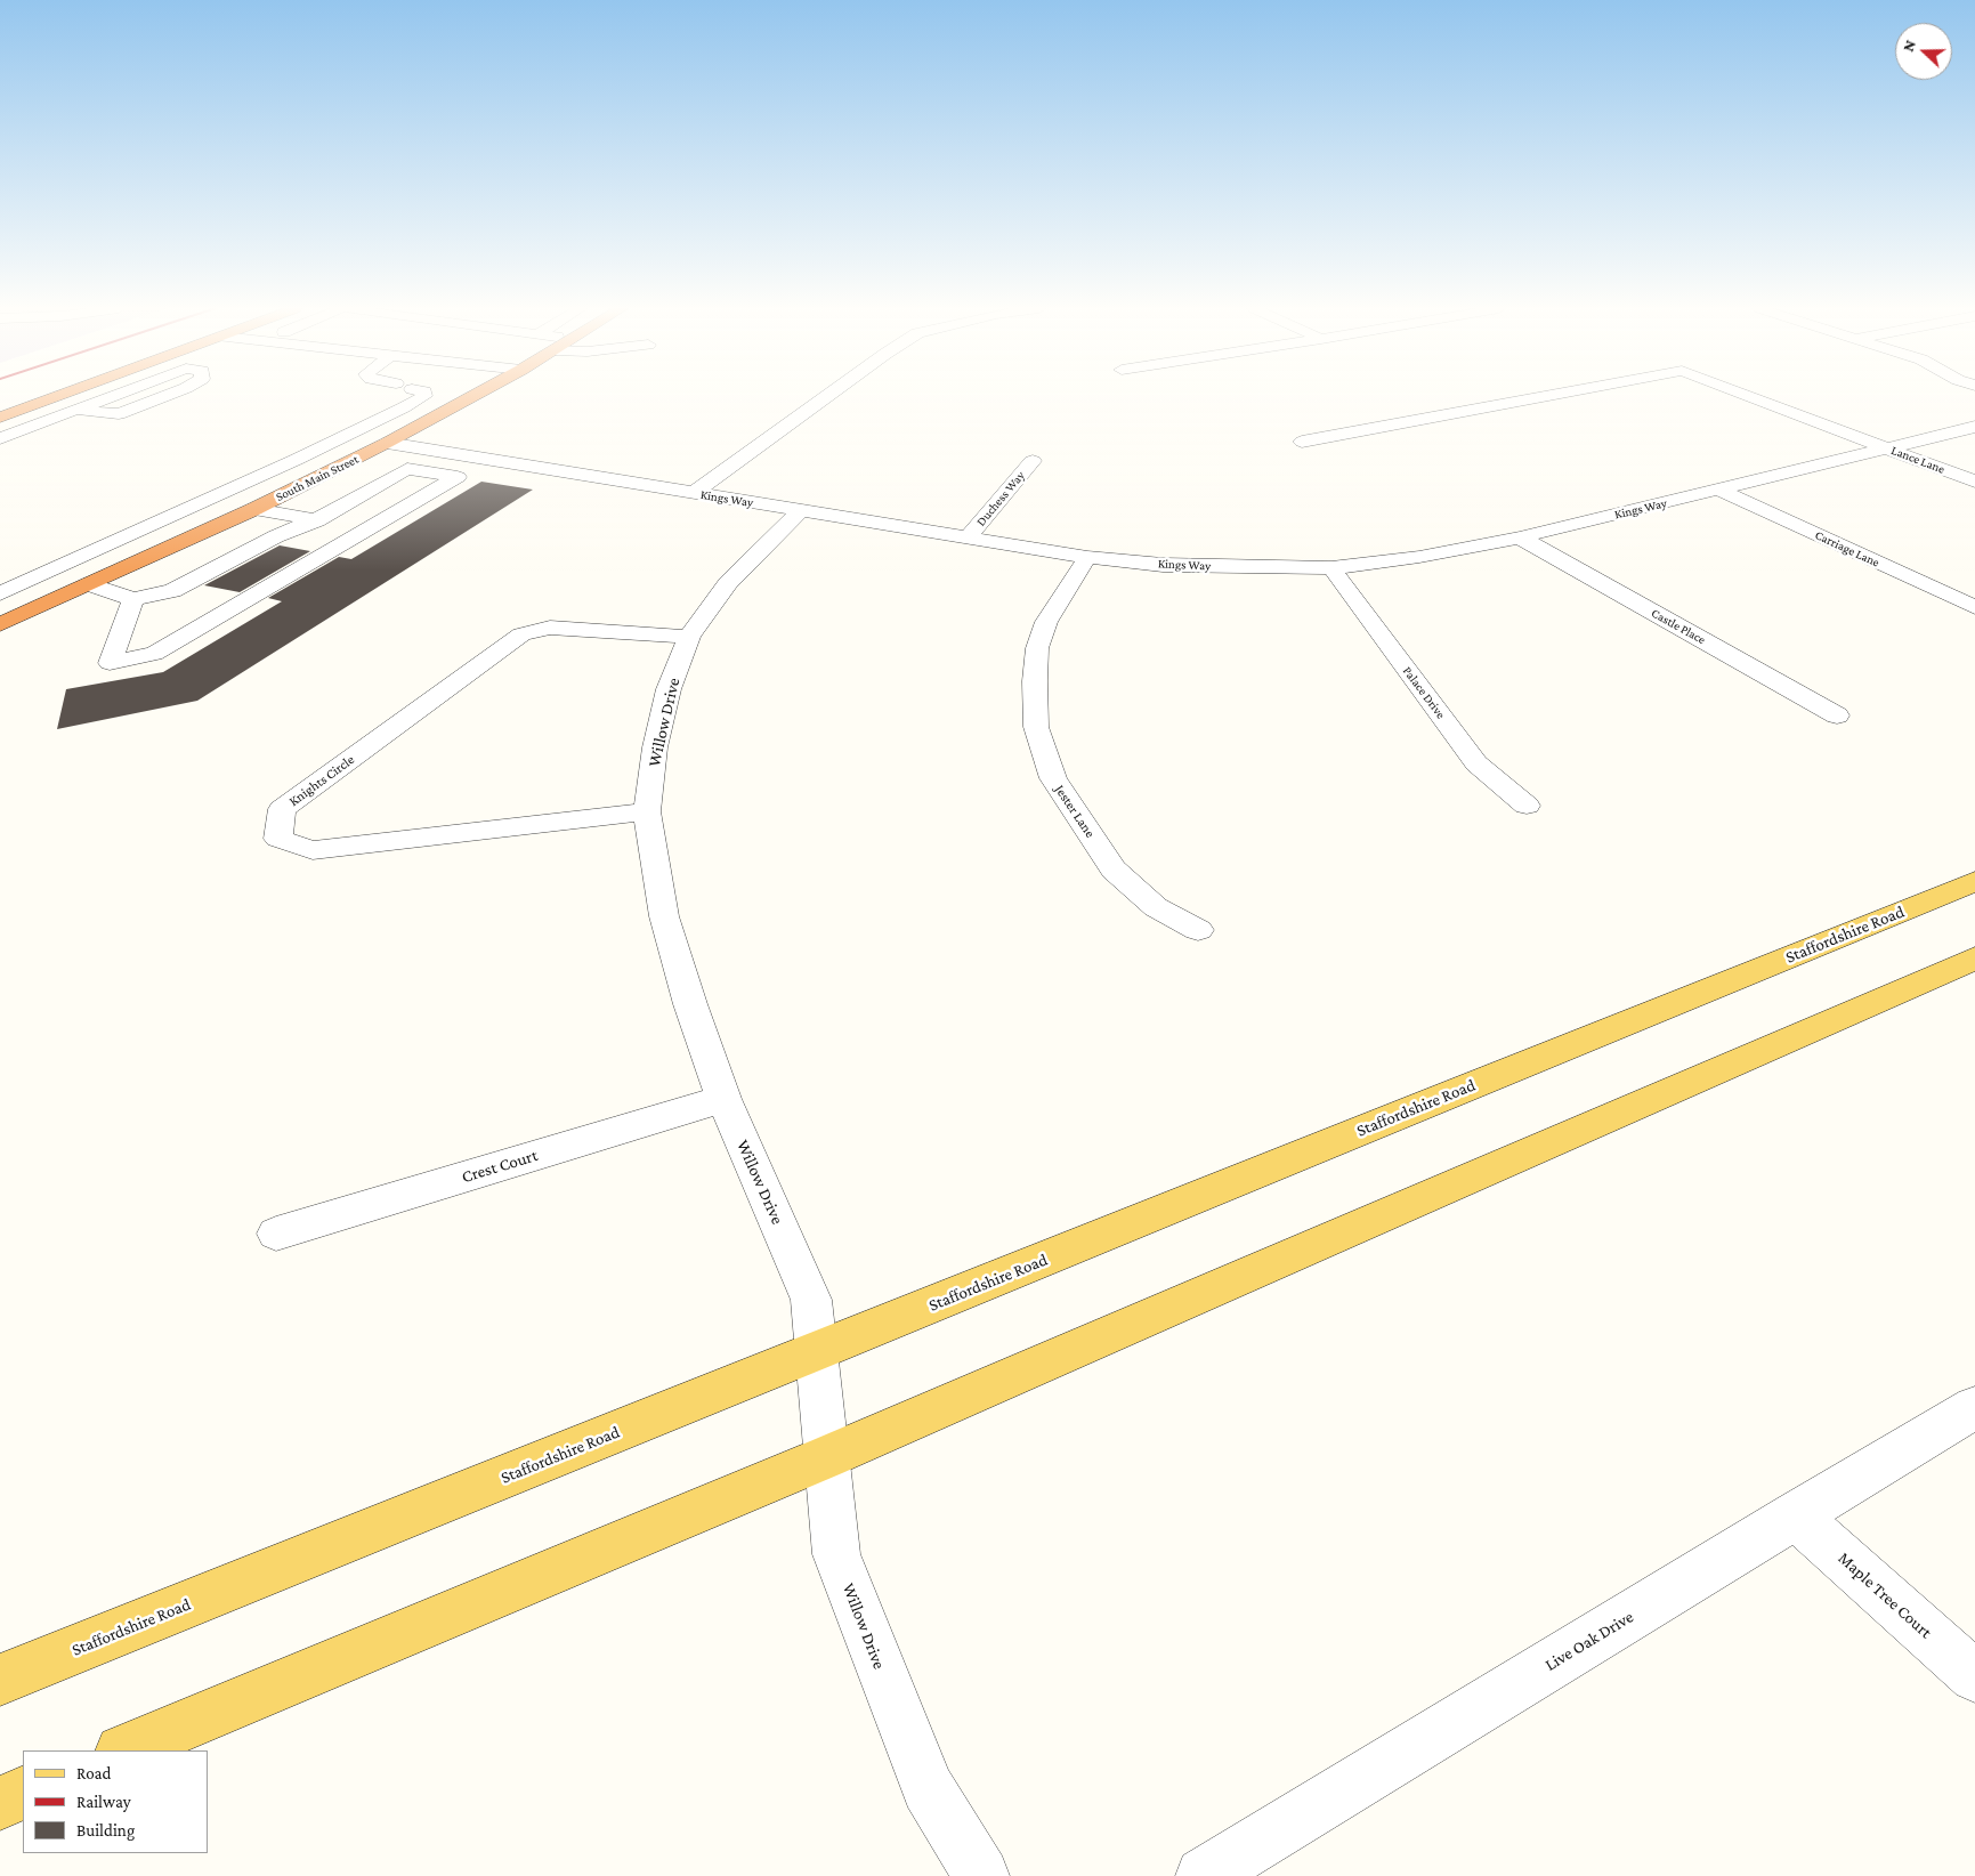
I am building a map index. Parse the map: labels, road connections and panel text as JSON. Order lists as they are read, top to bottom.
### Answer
{
  "streets": {
    "highway": ["South Main Street"],
    "main road": ["Staffordshire Road"],
    "street": [
      "Lance Lane",
      "Kings Way",
      "Duchess Way",
      "Carriage Lane",
      "Castle Place",
      "Palace Drive",
      "Willow Drive",
      "Knights Circle",
      "Jester Lane",
      "Crest Court",
      "Maple Tree Court",
      "Live Oak Drive"
    ]
  },
  "crossings": [
    ["Lance Lane", "Kings Way"],
    ["South Main Street", "Kings Way"],
    ["Kings Way", "Duchess Way"],
    ["Kings Way", "Carriage Lane"],
    ["Kings Way", "Castle Place"],
    ["Kings Way", "Palace Drive"],
    ["Kings Way", "Willow Drive"],
    ["Kings Way", "Jester Lane"],
    ["Willow Drive", "Knights Circle"],
    ["Willow Drive", "Staffordshire Road"],
    ["Willow Drive", "Crest Court"],
    ["Maple Tree Court", "Live Oak Drive"]
  ],
  "legend": ["Road", "Railway", "Building"],
  "north": "left"
}
